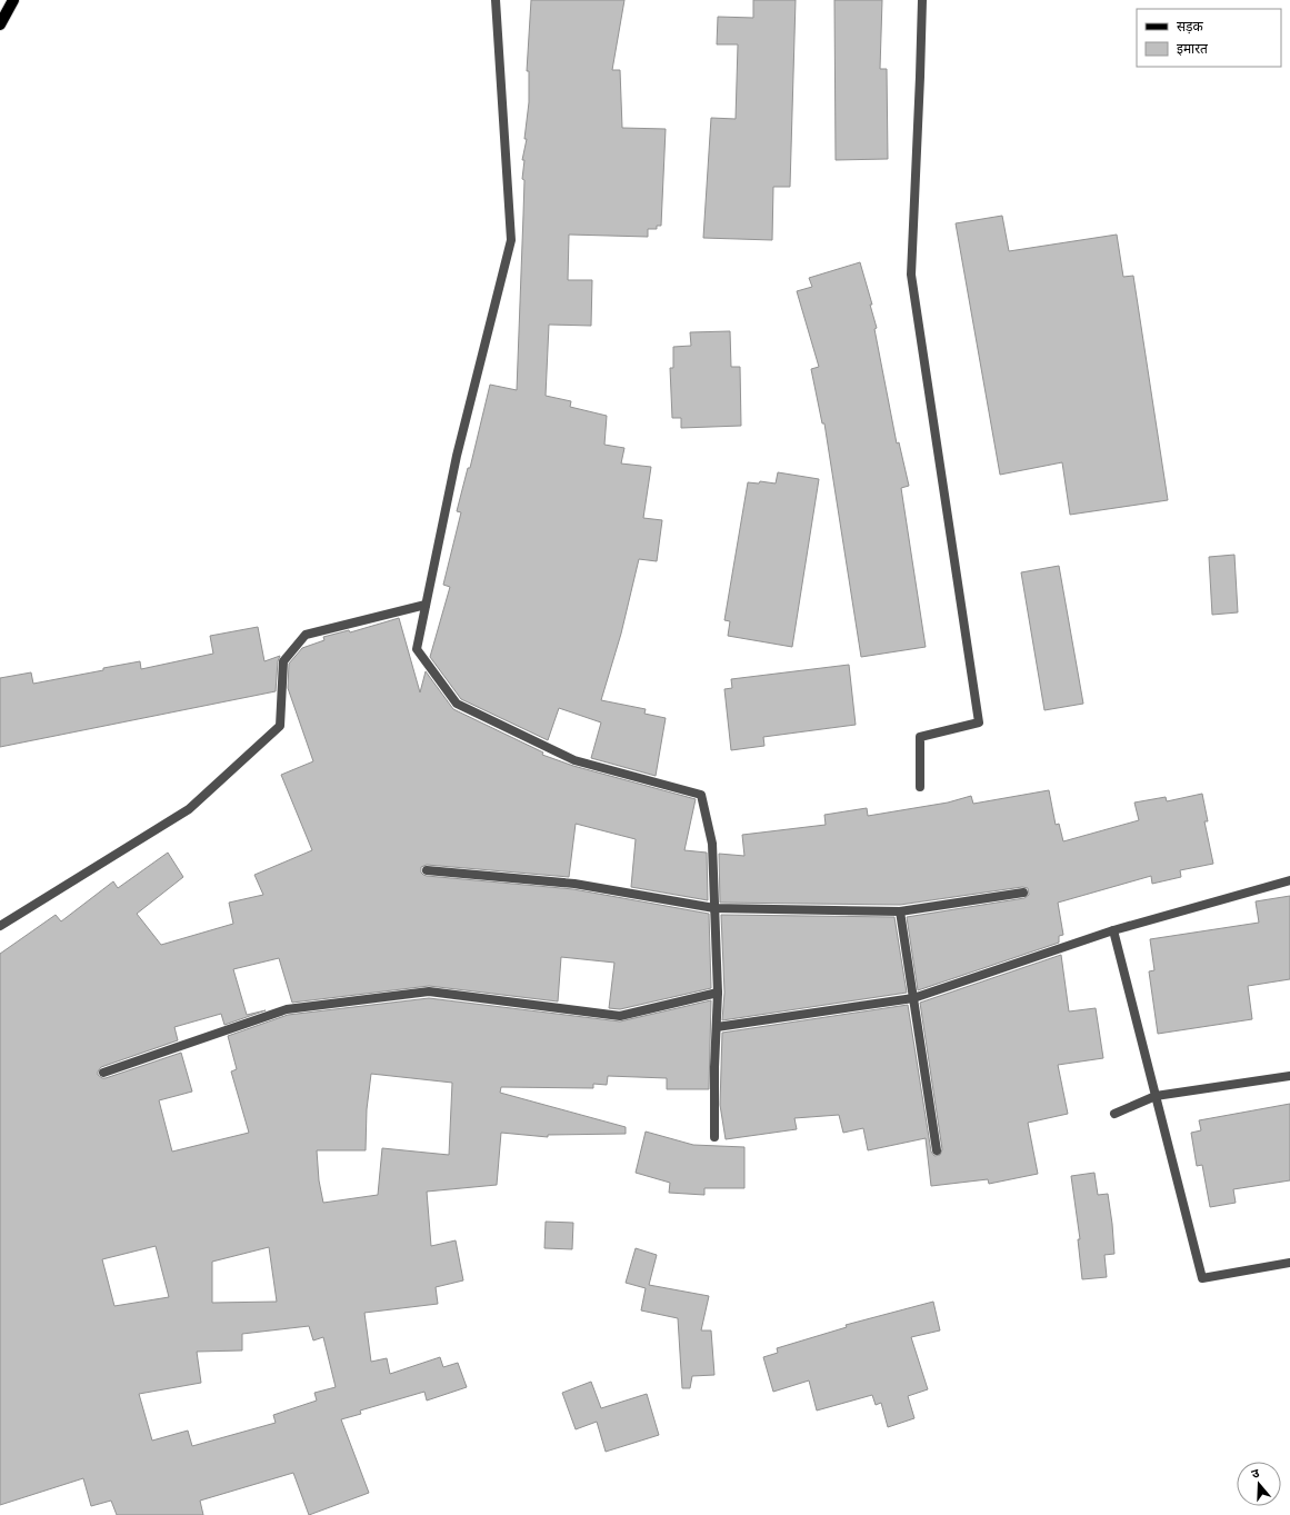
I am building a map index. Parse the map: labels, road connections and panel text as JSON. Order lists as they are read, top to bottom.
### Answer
{
  "legend": ["सड़क", "इमारत"],
  "north": "top"
}
